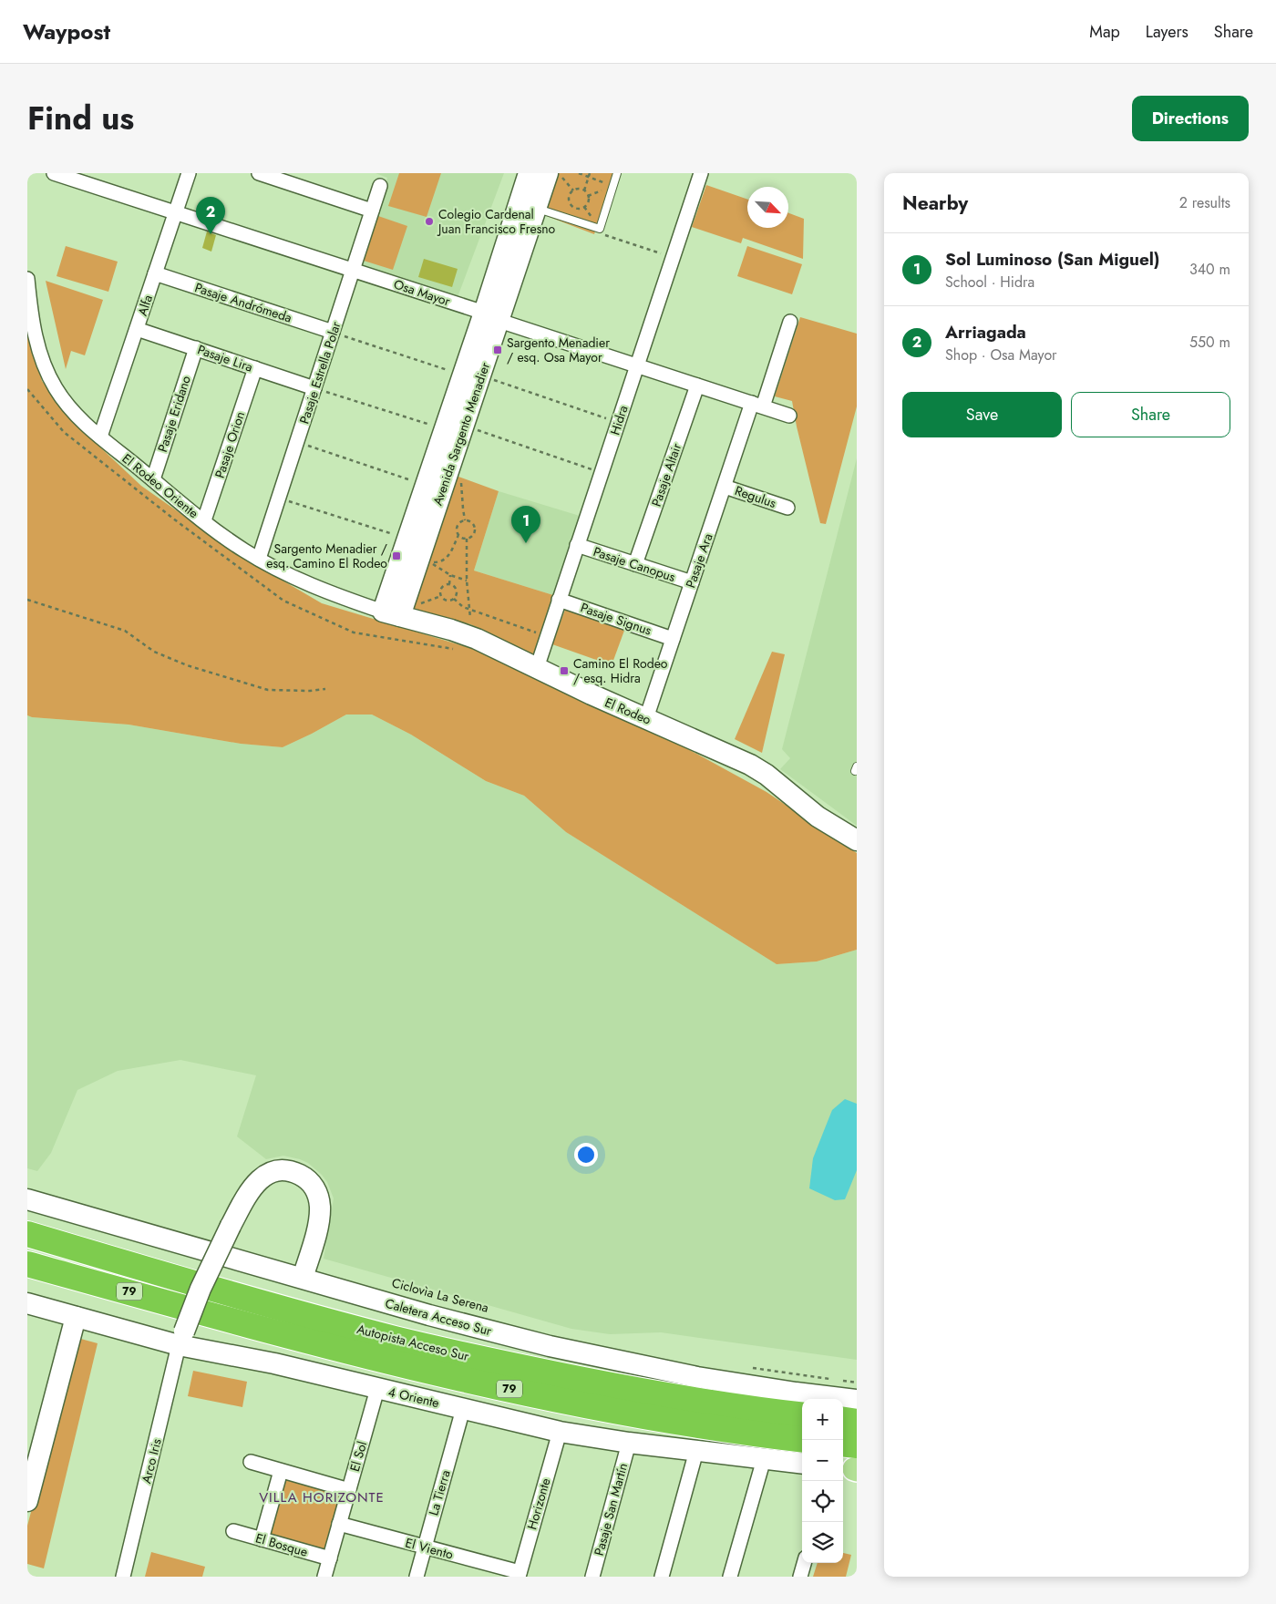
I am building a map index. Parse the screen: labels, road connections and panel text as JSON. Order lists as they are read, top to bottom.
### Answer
{
  "streets": {
    "highway": ["79", "Autopista Acceso Sur"],
    "main road": [
      "Avenida Sargento Menadier",
      "El Rodeo",
      "Caletera Acceso Sur",
      "4 Oriente"
    ],
    "street": [
      "Osa Mayor",
      "Pasaje Andrómeda",
      "Alfa",
      "Pasaje Lira",
      "Pasaje Estrella Polar",
      "Pasaje Eridano",
      "Hidra",
      "Pasaje Orion",
      "Pasaje Altair",
      "El Rodeo Oriente",
      "Regulus",
      "Pasaje Ara",
      "Pasaje Canopus",
      "Pasaje Signus",
      "El Sol",
      "Arco Iris",
      "La Tierra",
      "Horizonte",
      "Pasaje San Martín",
      "El Bosque",
      "El Viento"
    ]
  },
  "crossings": [
    ["Osa Mayor", "Alfa"],
    ["Osa Mayor", "Pasaje Estrella Polar"],
    ["Osa Mayor", "Hidra"],
    ["Osa Mayor", "Avenida Sargento Menadier"],
    ["Osa Mayor", "Pasaje Altair"],
    ["Osa Mayor", "Pasaje Ara"],
    ["Pasaje Andrómeda", "Alfa"],
    ["Pasaje Andrómeda", "Pasaje Estrella Polar"],
    ["Alfa", "Pasaje Lira"],
    ["Alfa", "El Rodeo Oriente"],
    ["Pasaje Lira", "Pasaje Estrella Polar"],
    ["Pasaje Lira", "Pasaje Eridano"],
    ["Pasaje Lira", "Pasaje Orion"],
    ["Pasaje Estrella Polar", "El Rodeo Oriente"],
    ["Pasaje Eridano", "El Rodeo Oriente"],
    ["Hidra", "Pasaje Canopus"],
    ["Hidra", "Pasaje Signus"],
    ["Hidra", "El Rodeo"],
    ["Avenida Sargento Menadier", "El Rodeo Oriente"],
    ["Avenida Sargento Menadier", "El Rodeo"],
    ["Pasaje Orion", "El Rodeo Oriente"],
    ["Pasaje Altair", "Pasaje Canopus"],
    ["El Rodeo Oriente", "El Rodeo"],
    ["Regulus", "Pasaje Ara"],
    ["Pasaje Ara", "Pasaje Canopus"],
    ["Pasaje Ara", "Pasaje Signus"],
    ["Pasaje Ara", "El Rodeo"],
    ["4 Oriente", "El Sol"],
    ["4 Oriente", "Arco Iris"],
    ["4 Oriente", "La Tierra"],
    ["4 Oriente", "Horizonte"],
    ["4 Oriente", "Pasaje San Martín"],
    ["El Sol", "El Bosque"],
    ["El Sol", "El Viento"],
    ["La Tierra", "El Viento"],
    ["Horizonte", "El Viento"]
  ],
  "districts": ["VILLA HORIZONTE"],
  "places": {
    "other": ["Colegio Cardenal Juan Francisco Fresno"],
    "transit": ["Sargento Menadier / esq. Osa Mayor", "Sargento Menadier / esq. Camino El Rodeo", "Camino El Rodeo / esq. Hidra"]
  },
  "north": "bottom right",
  "page": {
    "header": "Waypost",
    "nav": ["Map", "Layers", "Share"],
    "title": "Find us",
    "buttons": [
      "Directions",
      ["Save", "Share"]
    ],
    "heading": ["Nearby", "2 results"],
    "pins": ["2", "1"],
    "list": [
      {
        "mark": "1",
        "name": "Sol Luminoso (San Miguel)",
        "note": "School · Hidra",
        "value": "340 m"
      },
      {
        "mark": "2",
        "name": "Arriagada",
        "note": "Shop · Osa Mayor",
        "value": "550 m"
      }
    ],
    "map_buttons": ["+", "−"]
  }
}
